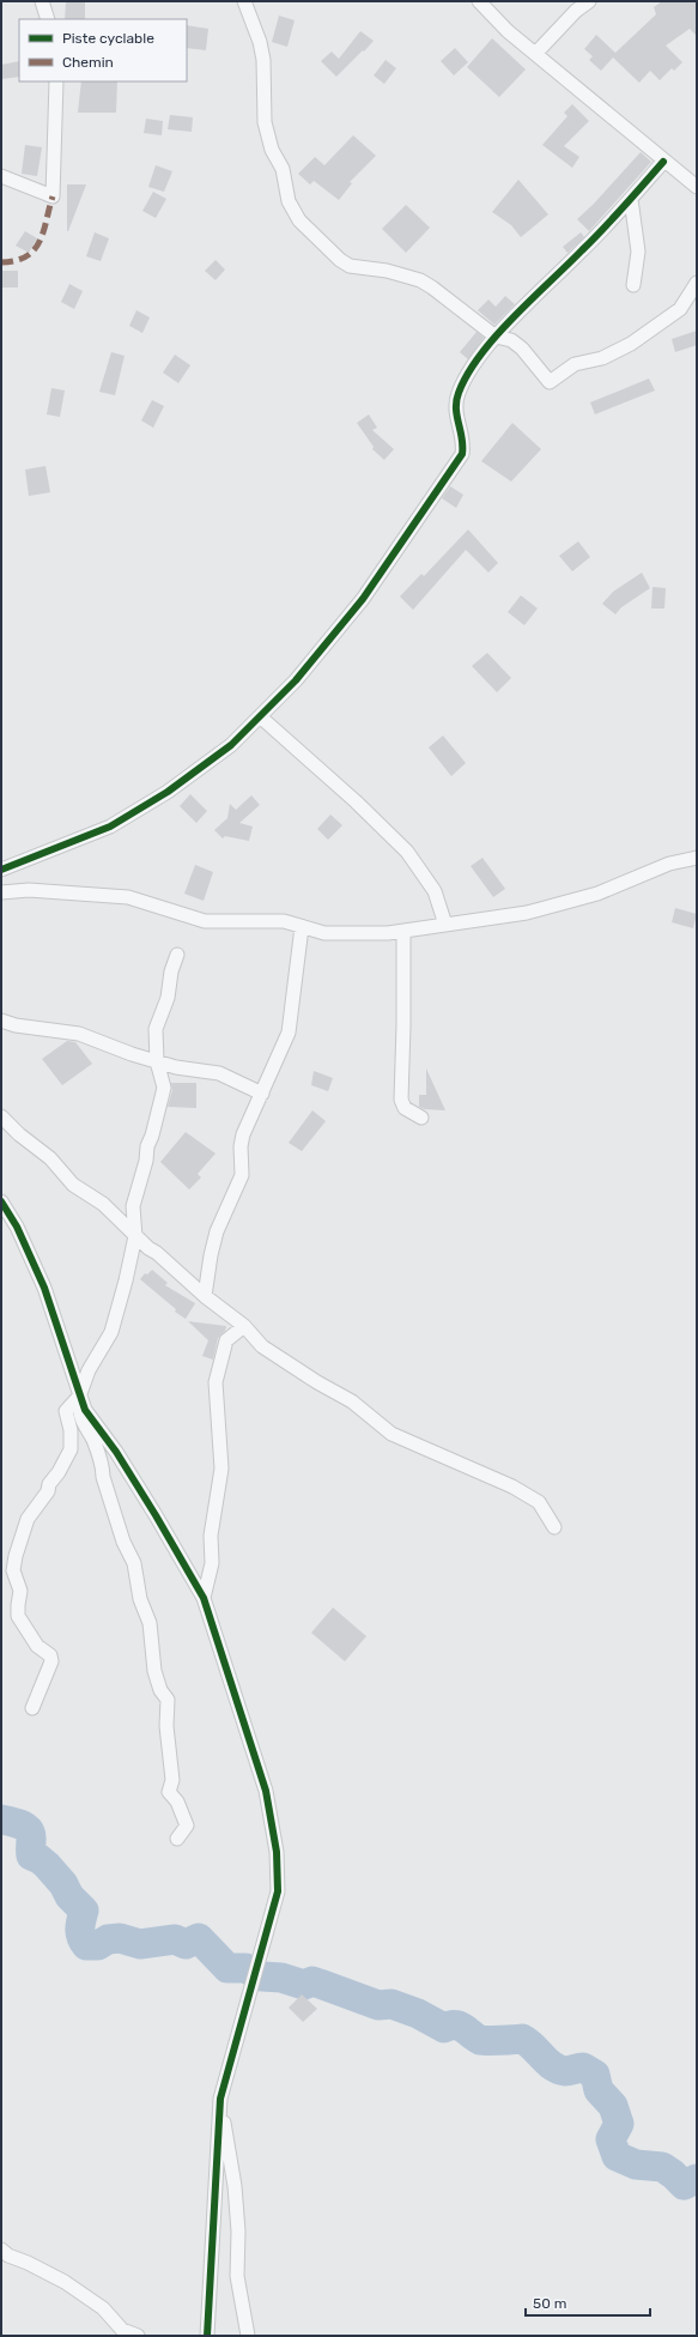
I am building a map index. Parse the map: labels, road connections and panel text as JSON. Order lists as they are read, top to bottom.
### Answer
{
  "legend": ["Piste cyclable", "Chemin"],
  "scale_bar": "50 m"
}
